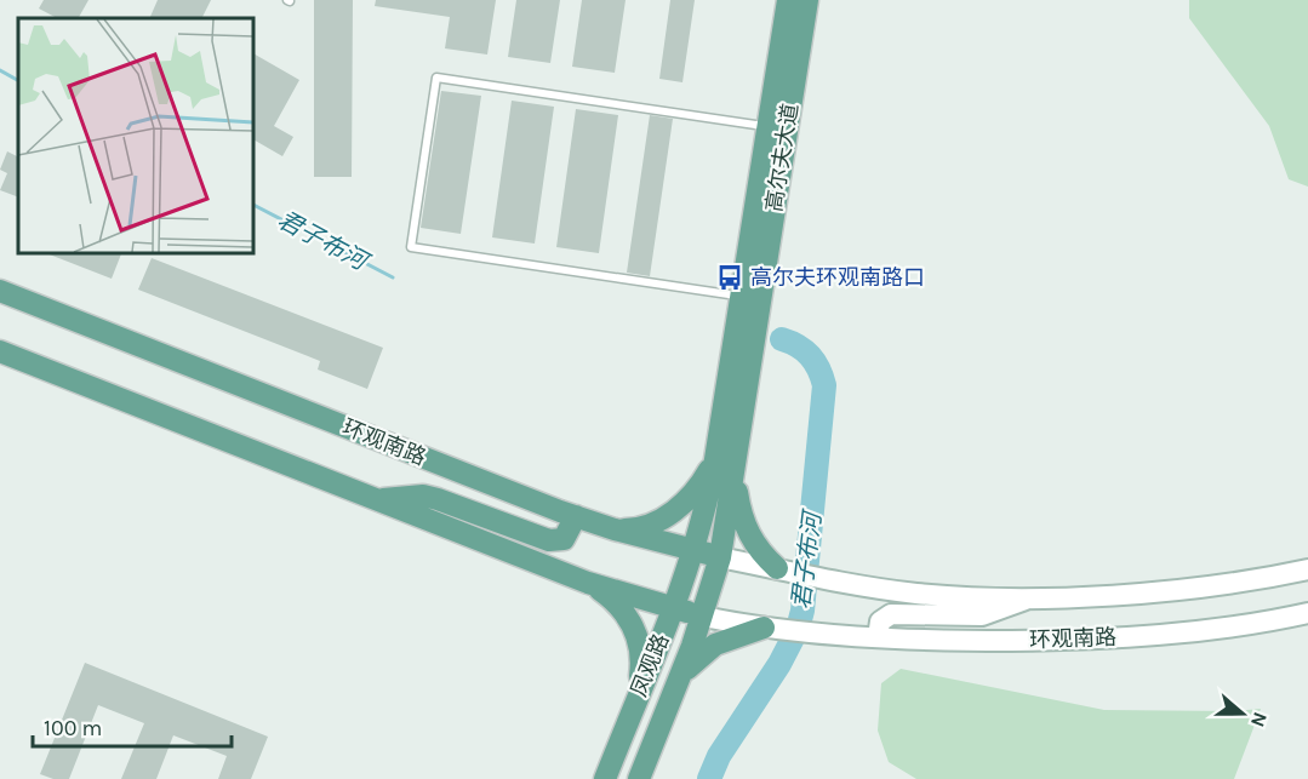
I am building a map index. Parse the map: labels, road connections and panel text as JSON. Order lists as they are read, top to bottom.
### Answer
{
  "streets": {
    "main road": ["高尔夫大道", "环观南路", "凤观路"]
  },
  "crossings": [
    ["环观南路", "凤观路"]
  ],
  "water": ["君子布河"],
  "places": {
    "bus stop": ["高尔夫环观南路口"]
  },
  "scale_bar": "100 m",
  "north": "right"
}
